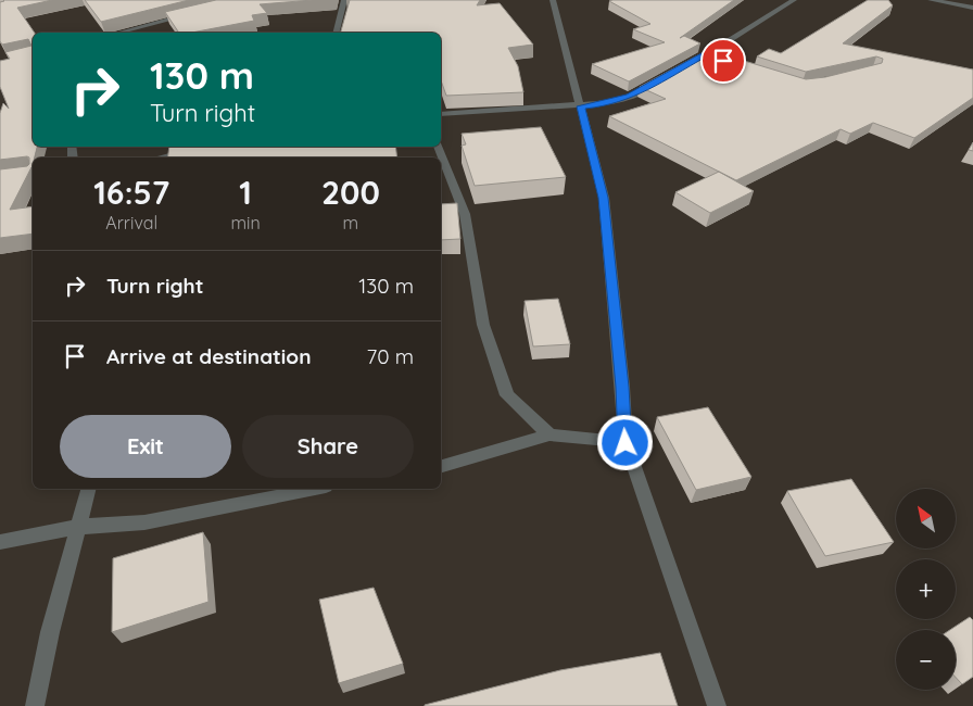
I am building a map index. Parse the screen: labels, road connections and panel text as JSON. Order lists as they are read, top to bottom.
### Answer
{
  "north": "top left",
  "page": {
    "turn": ["130 m", "Turn right"],
    "eta": [
      "16:57",
      "Arrival",
      "1",
      "min",
      "200",
      "m"
    ],
    "list": [
      {
        "name": "Turn right",
        "value": "130 m"
      },
      {
        "name": "Arrive at destination",
        "value": "70 m"
      }
    ],
    "buttons": ["Exit", "Share"],
    "map_buttons": ["+", "−"]
  }
}
